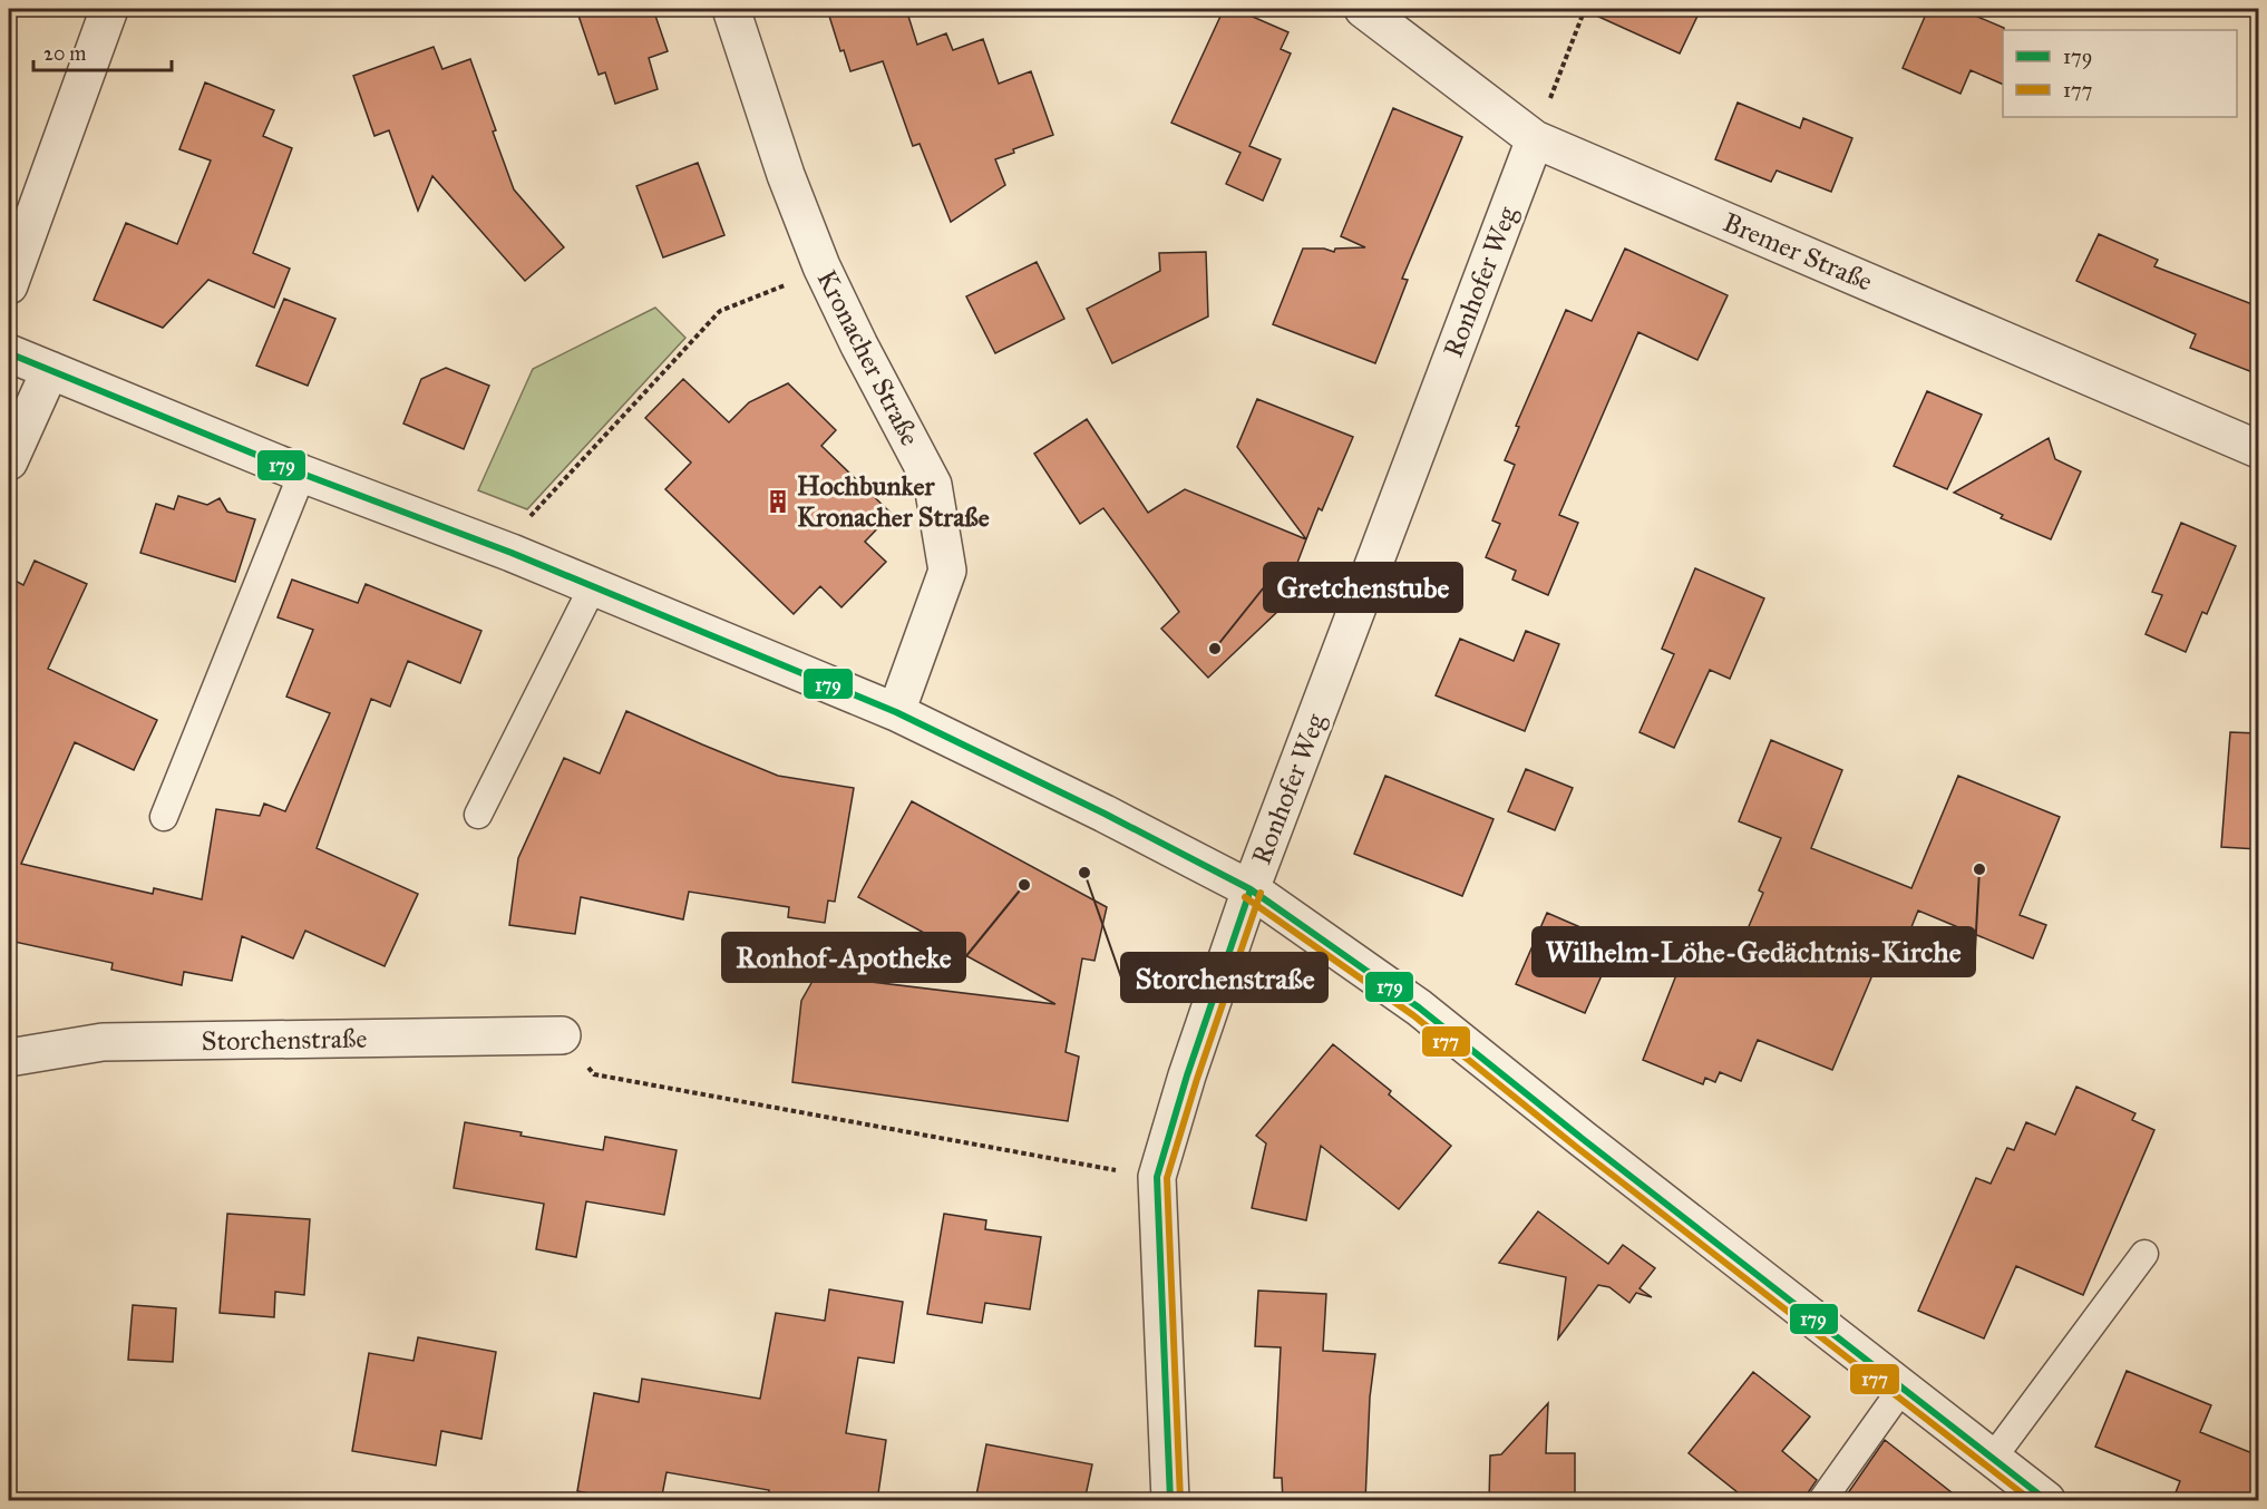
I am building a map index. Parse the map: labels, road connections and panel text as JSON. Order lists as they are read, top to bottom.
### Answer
{
  "streets": {
    "street": [
      "Bremer Straße",
      "Ronhofer Weg",
      "Kronacher Straße",
      "Storchenstraße"
    ]
  },
  "crossings": [
    ["Bremer Straße", "Ronhofer Weg"]
  ],
  "places": {
    "building": ["Hochbunker Kronacher Straße"],
    "other": [
      "Gretchenstube",
      "Wilhelm-Löhe-Gedächtnis-Kirche",
      "Storchenstraße",
      "Ronhof-Apotheke"
    ]
  },
  "lines": ["transit line 179", "transit line 177"],
  "legend": ["179", "177"],
  "scale_bar": "20 m"
}
